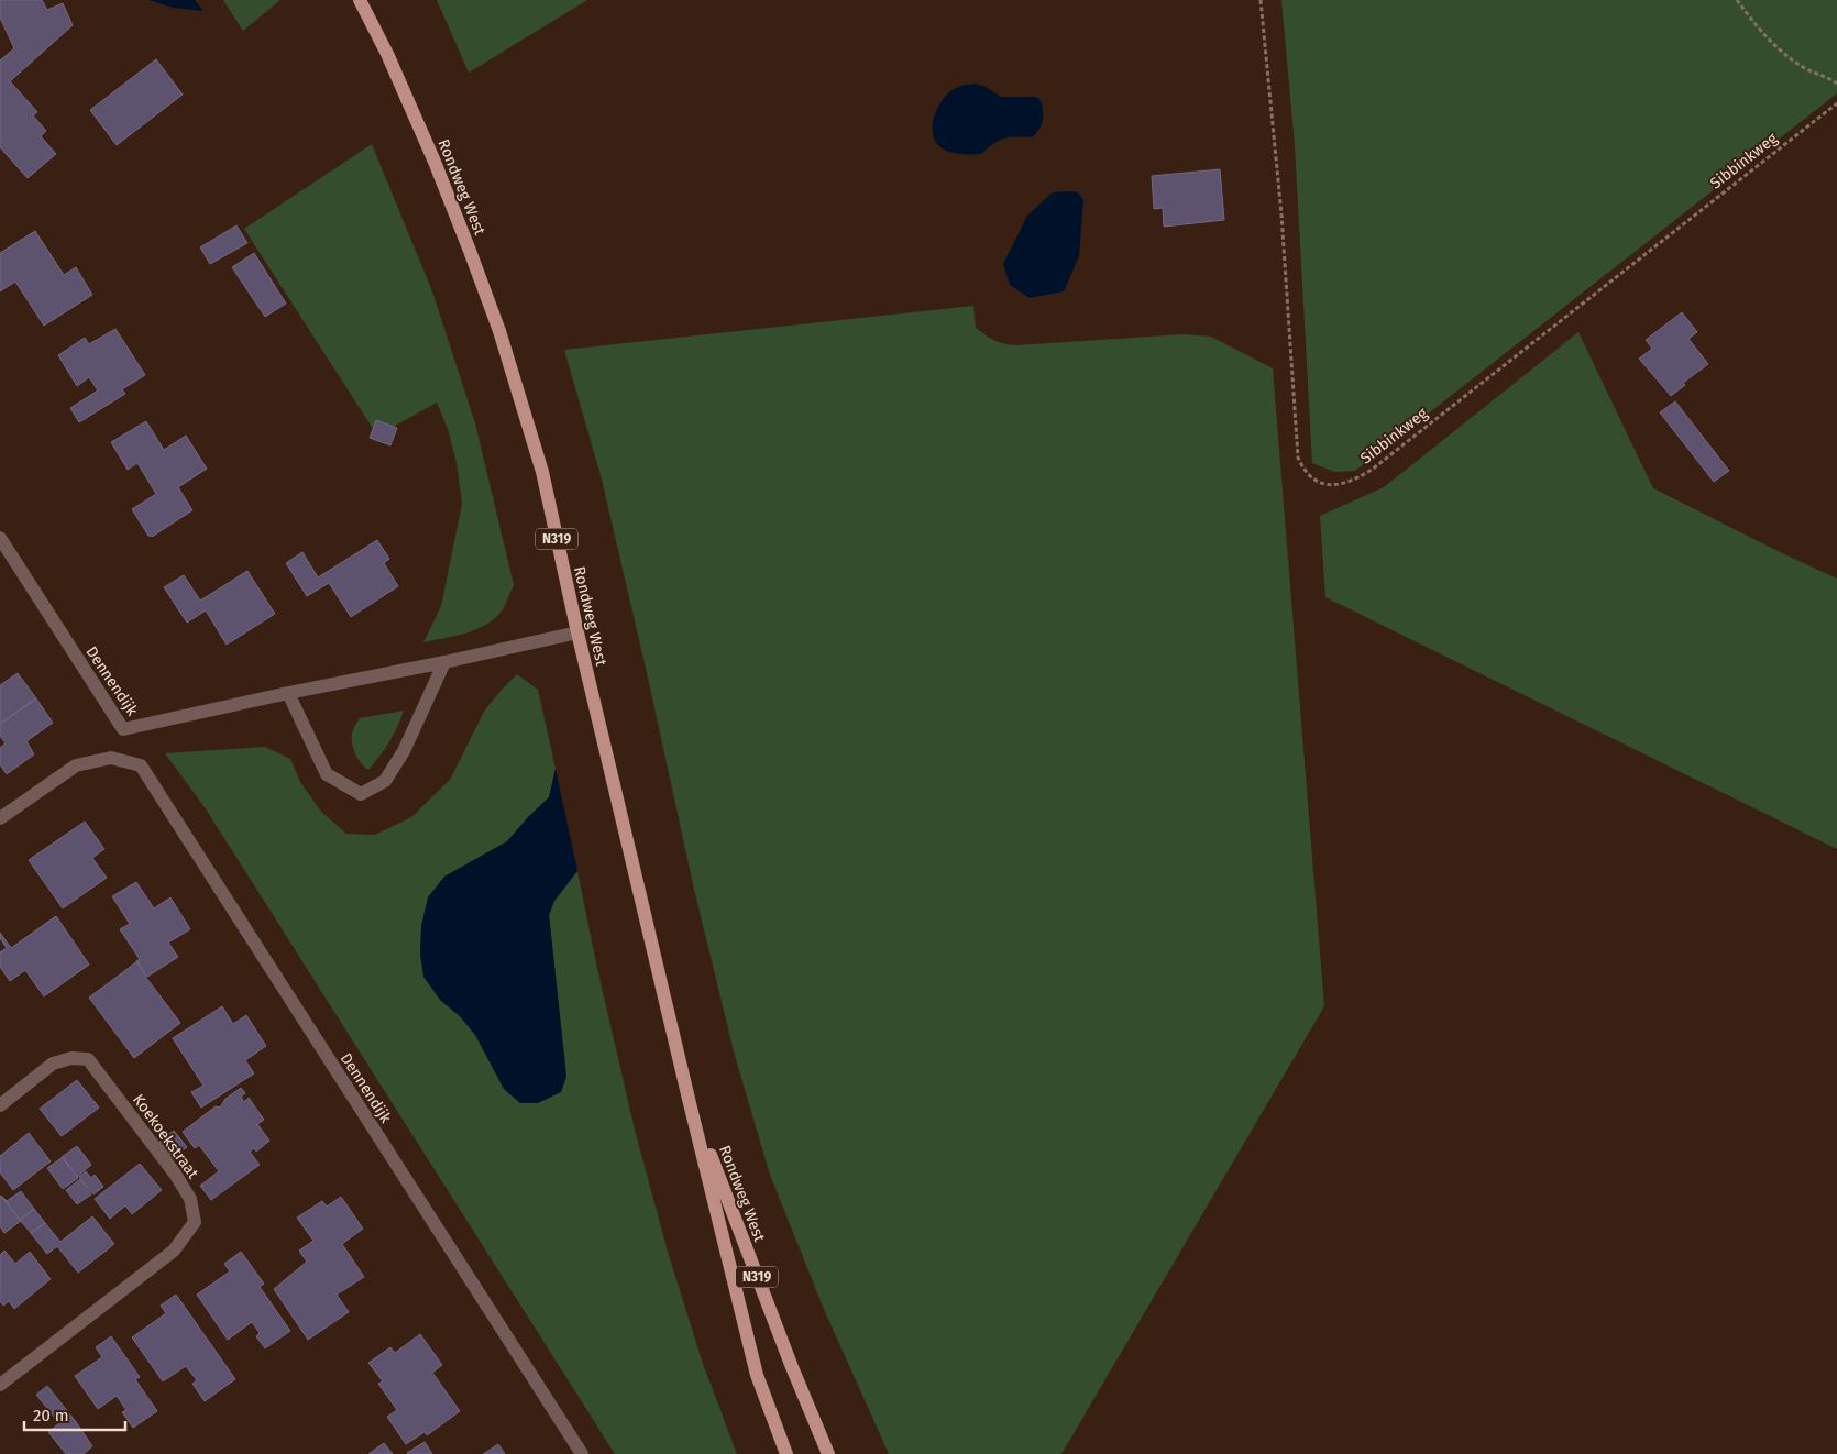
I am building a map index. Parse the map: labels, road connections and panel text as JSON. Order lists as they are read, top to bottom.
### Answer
{
  "streets": {
    "main road": ["Rondweg West", "N319"],
    "street": ["Dennendijk", "Koekoekstraat"],
    "path": ["Sibbinkweg"]
  },
  "crossings": [
    ["Rondweg West", "Dennendijk"]
  ],
  "scale_bar": "20 m"
}
